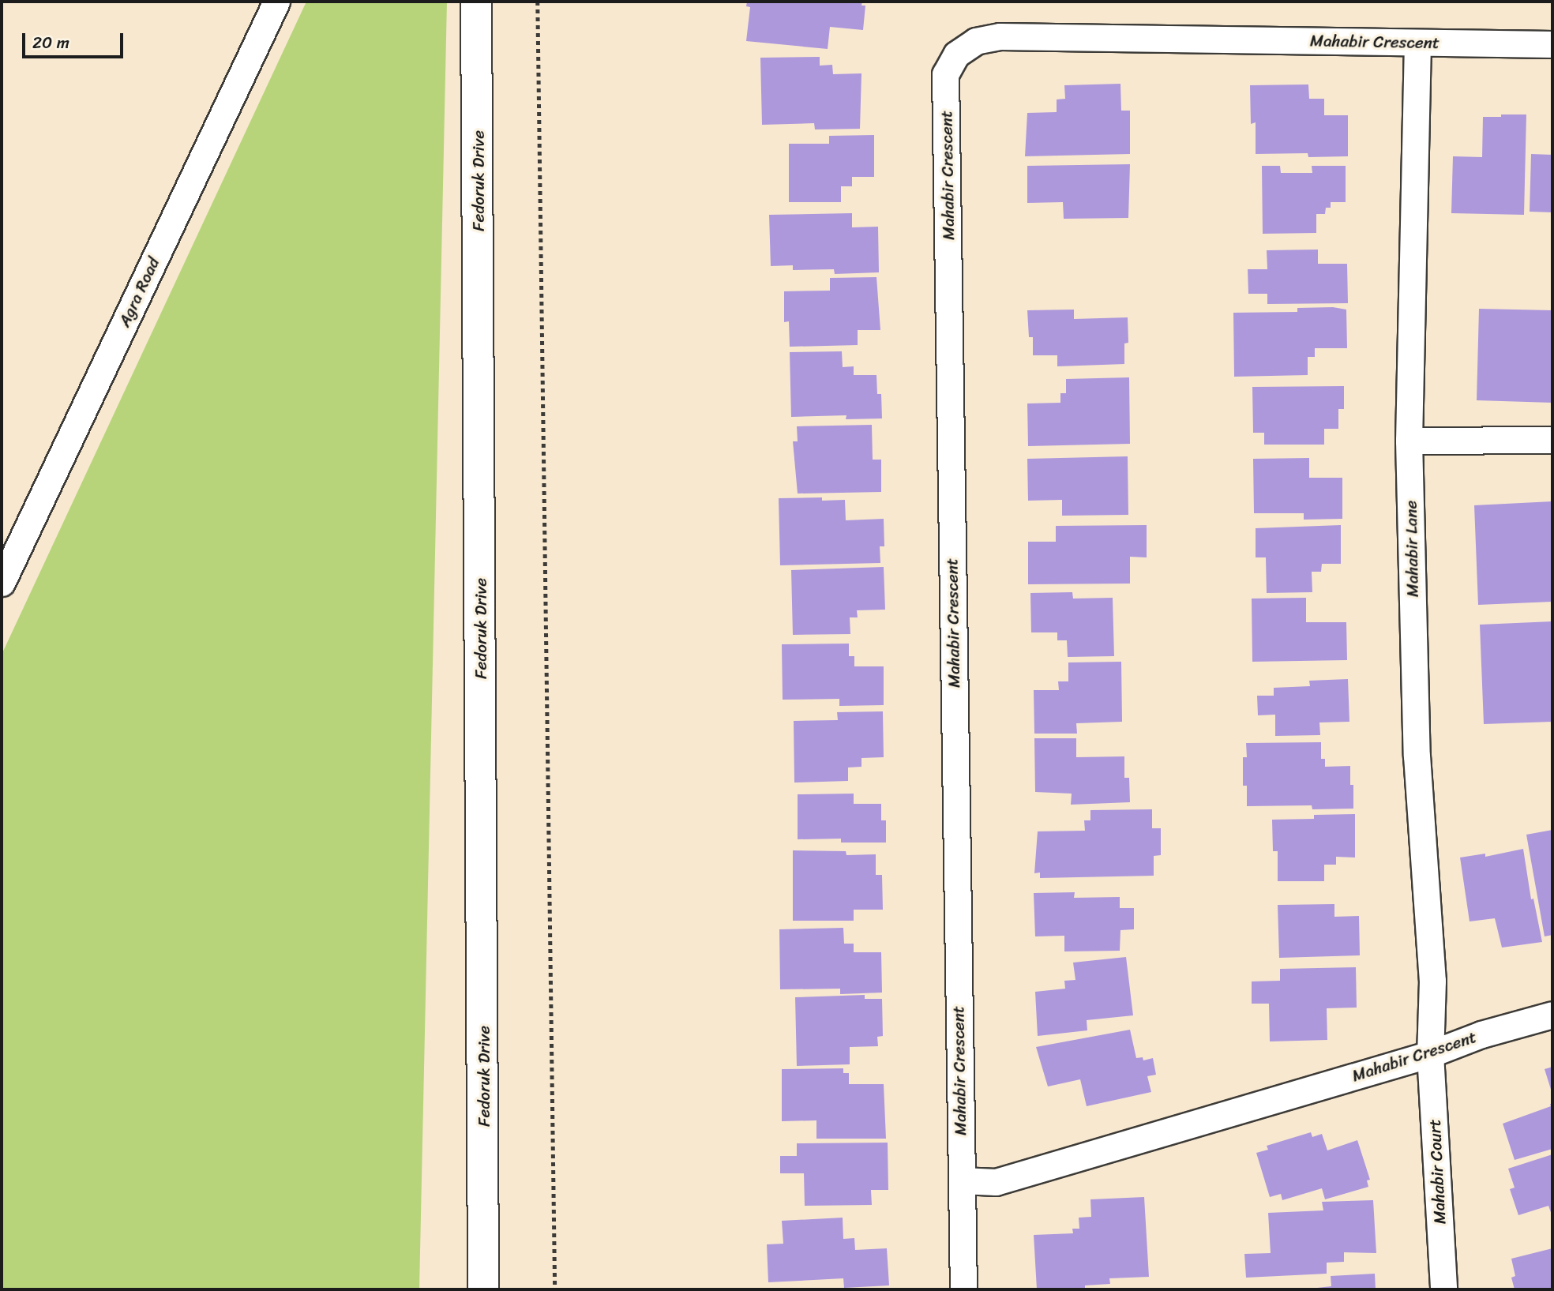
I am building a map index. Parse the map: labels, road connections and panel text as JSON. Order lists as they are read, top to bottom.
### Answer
{
  "streets": {
    "main road": ["Fedoruk Drive"],
    "street": [
      "Mahabir Crescent",
      "Agra Road",
      "Mahabir Lane",
      "Mahabir Court"
    ]
  },
  "crossings": [
    ["Mahabir Crescent", "Mahabir Lane"],
    ["Mahabir Crescent", "Mahabir Court"],
    ["Mahabir Lane", "Mahabir Court"]
  ],
  "scale_bar": "20 m"
}
